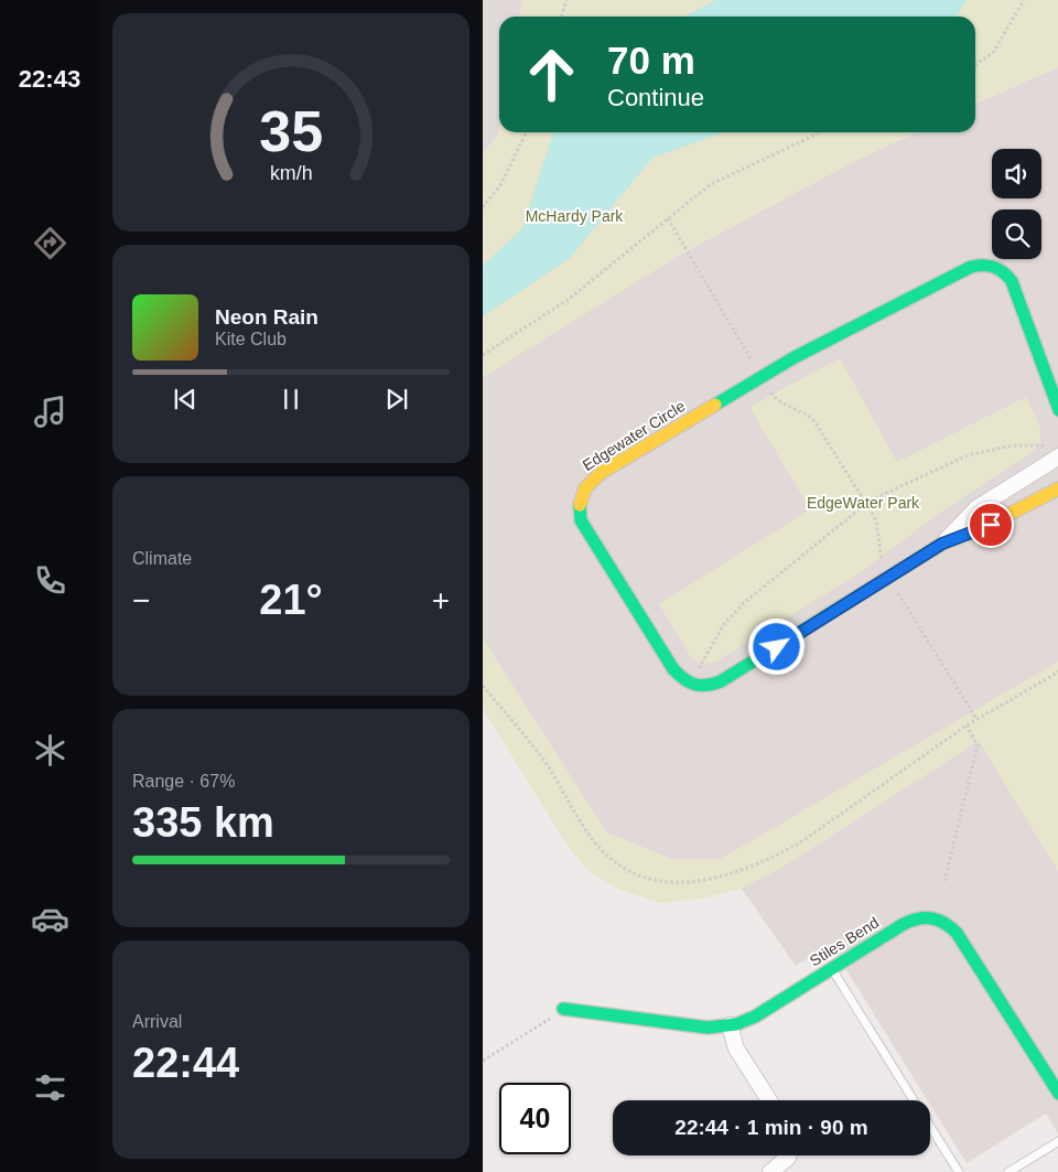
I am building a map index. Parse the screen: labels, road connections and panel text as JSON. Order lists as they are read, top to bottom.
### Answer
{
  "streets": {
    "street": ["Edgewater Circle", "Stiles Bend"]
  },
  "parks": ["McHardy Park", "EdgeWater Park"],
  "page": {
    "tabs": "22:43",
    "turn": ["70 m", "Continue"],
    "song": ["Neon Rain", "Kite Club"],
    "tile": [
      "Climate",
      ["Range · 67%", "335 km"],
      ["Arrival", "22:44"]
    ],
    "heat": ["−", "21°", "+"],
    "limit": "40",
    "trip": "22:44 · 1 min · 90 m",
    "gauge": ["35", "km/h"]
  }
}
